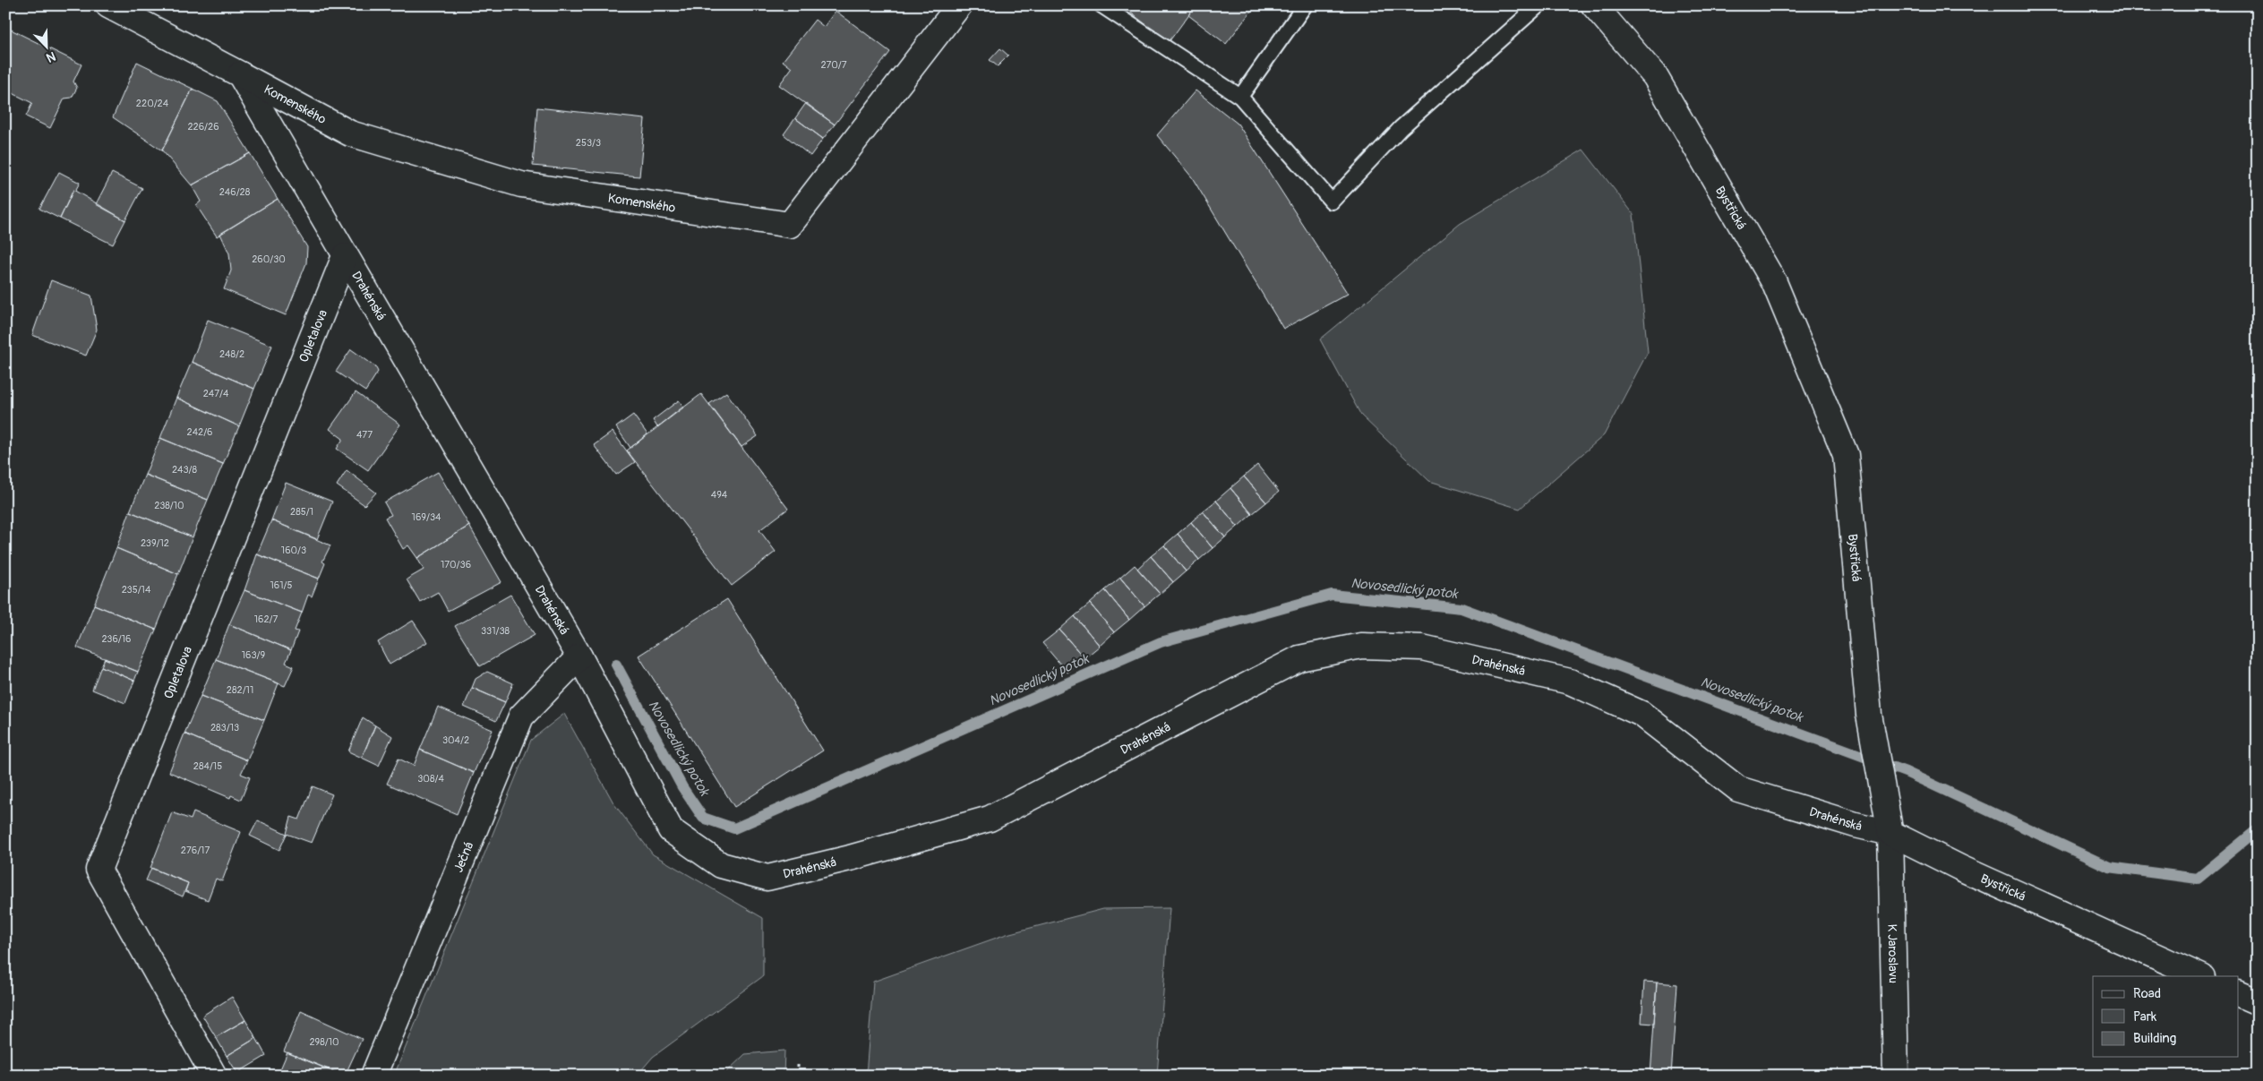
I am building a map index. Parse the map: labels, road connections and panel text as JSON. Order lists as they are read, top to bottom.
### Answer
{
  "streets": {
    "street": [
      "Komenského",
      "Bystřická",
      "Drahénská",
      "Opletalova",
      "Ječná",
      "K Jaroslavu"
    ]
  },
  "crossings": [
    ["Komenského", "Drahénská"],
    ["Bystřická", "Drahénská"],
    ["Bystřická", "K Jaroslavu"],
    ["Drahénská", "Opletalova"],
    ["Drahénská", "Ječná"],
    ["Drahénská", "K Jaroslavu"]
  ],
  "water": ["Novosedlický potok"],
  "house_numbers": [
    "270/7",
    "220/24",
    "226/26",
    "253/3",
    "246/28",
    "260/30",
    "248/2",
    "247/4",
    "242/6",
    "477",
    "243/8",
    "494",
    "238/10",
    "285/1",
    "169/34",
    "239/12",
    "160/3",
    "170/36",
    "161/5",
    "235/14",
    "162/7",
    "331/38",
    "236/16",
    "163/9",
    "282/11",
    "283/13",
    "304/2",
    "284/15",
    "308/4",
    "276/17",
    "298/10"
  ],
  "legend": ["Road", "Park", "Building"],
  "north": "bottom right"
}
